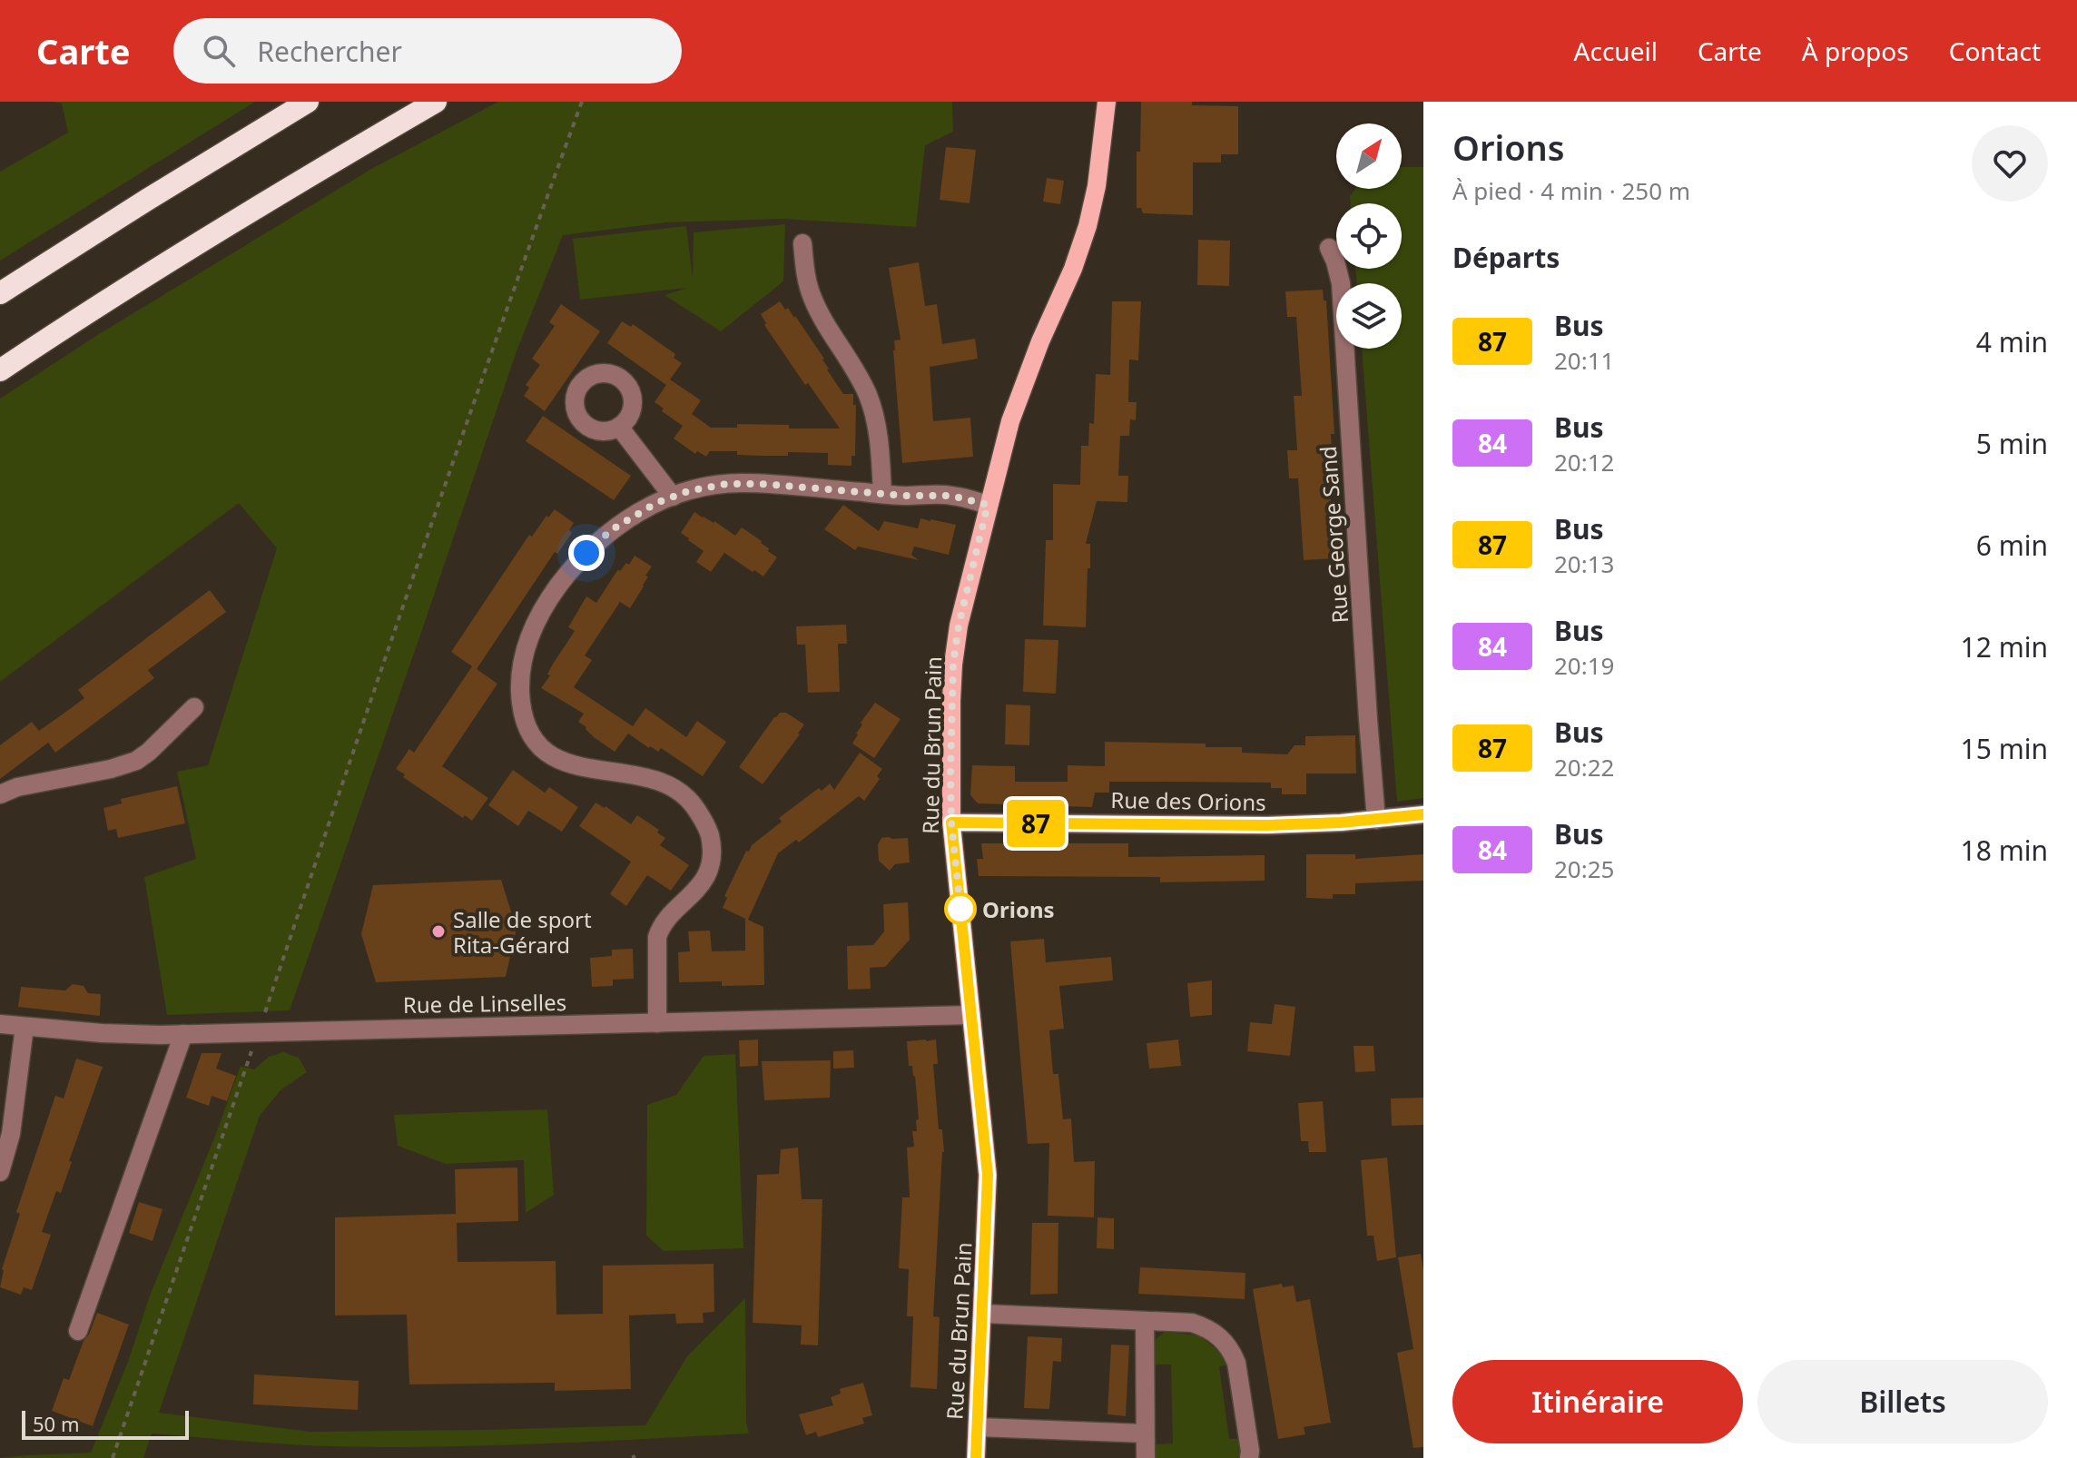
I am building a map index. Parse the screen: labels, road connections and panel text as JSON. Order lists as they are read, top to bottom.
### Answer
{
  "streets": {
    "main road": ["Rue du Brun Pain"],
    "street": ["Rue George Sand", "Rue des Orions", "Rue de Linselles"]
  },
  "crossings": [
    ["Rue George Sand", "Rue des Orions"],
    ["Rue du Brun Pain", "Rue des Orions"],
    ["Rue du Brun Pain", "Rue de Linselles"]
  ],
  "places": ["Orions", "Salle de sport Rita-Gérard"],
  "lines": ["bus line 87"],
  "scale_bar": "50 m",
  "north": "top right",
  "page": {
    "header": "Carte",
    "search": "Rechercher",
    "nav": [
      "Accueil",
      "Carte",
      "À propos",
      "Contact"
    ],
    "on_map": "87",
    "heading": [
      ["Orions", "À pied · 4 min · 250 m"],
      "Départs"
    ],
    "list": [
      {
        "mark": "87",
        "name": "Bus",
        "note": "20:11",
        "value": "4 min"
      },
      {
        "mark": "84",
        "name": "Bus",
        "note": "20:12",
        "value": "5 min"
      },
      {
        "mark": "87",
        "name": "Bus",
        "note": "20:13",
        "value": "6 min"
      },
      {
        "mark": "84",
        "name": "Bus",
        "note": "20:19",
        "value": "12 min"
      },
      {
        "mark": "87",
        "name": "Bus",
        "note": "20:22",
        "value": "15 min"
      },
      {
        "mark": "84",
        "name": "Bus",
        "note": "20:25",
        "value": "18 min"
      }
    ],
    "buttons": ["Itinéraire", "Billets"],
    "scale": "50 m"
  }
}
